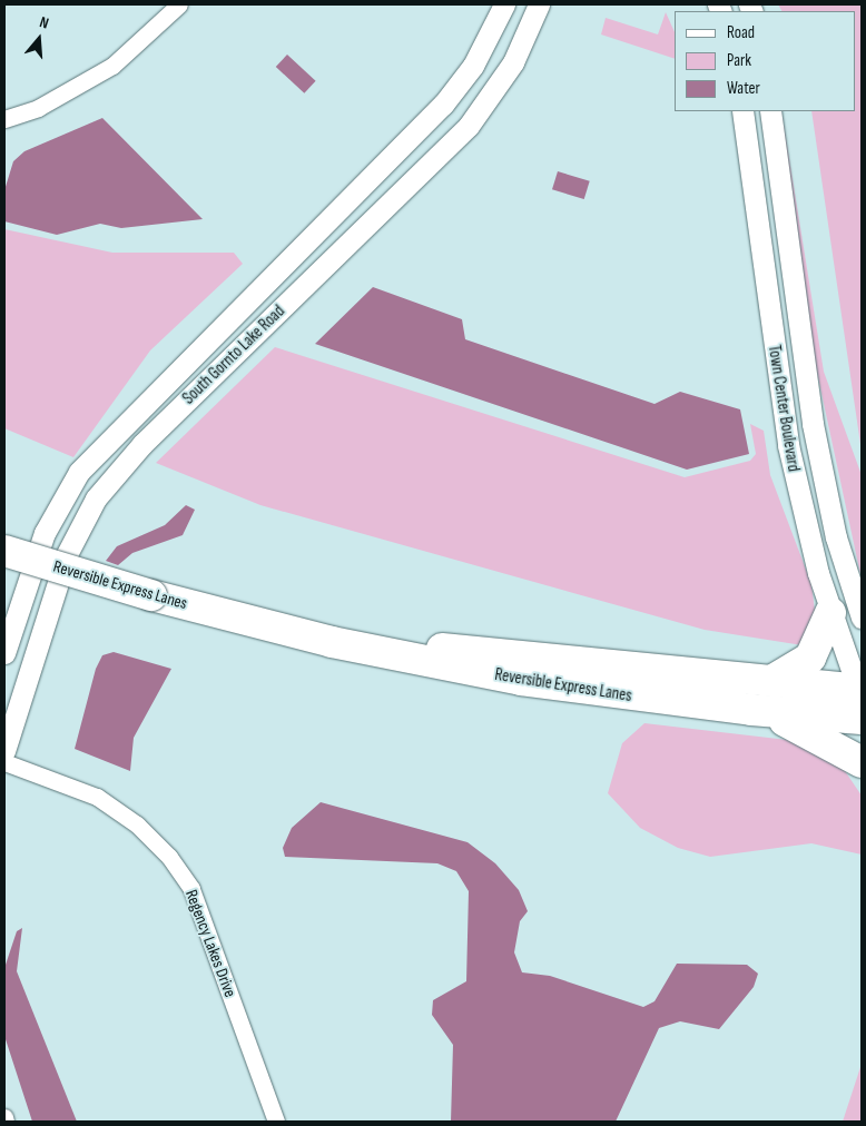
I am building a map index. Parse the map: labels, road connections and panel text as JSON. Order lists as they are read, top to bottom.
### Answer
{
  "streets": {
    "highway": ["Reversible Express Lanes"],
    "street": ["South Gornto Lake Road", "Town Center Boulevard", "Regency Lakes Drive"]
  },
  "crossings": [
    ["Town Center Boulevard", "Reversible Express Lanes"]
  ],
  "legend": ["Road", "Park", "Water"],
  "north": "top"
}
